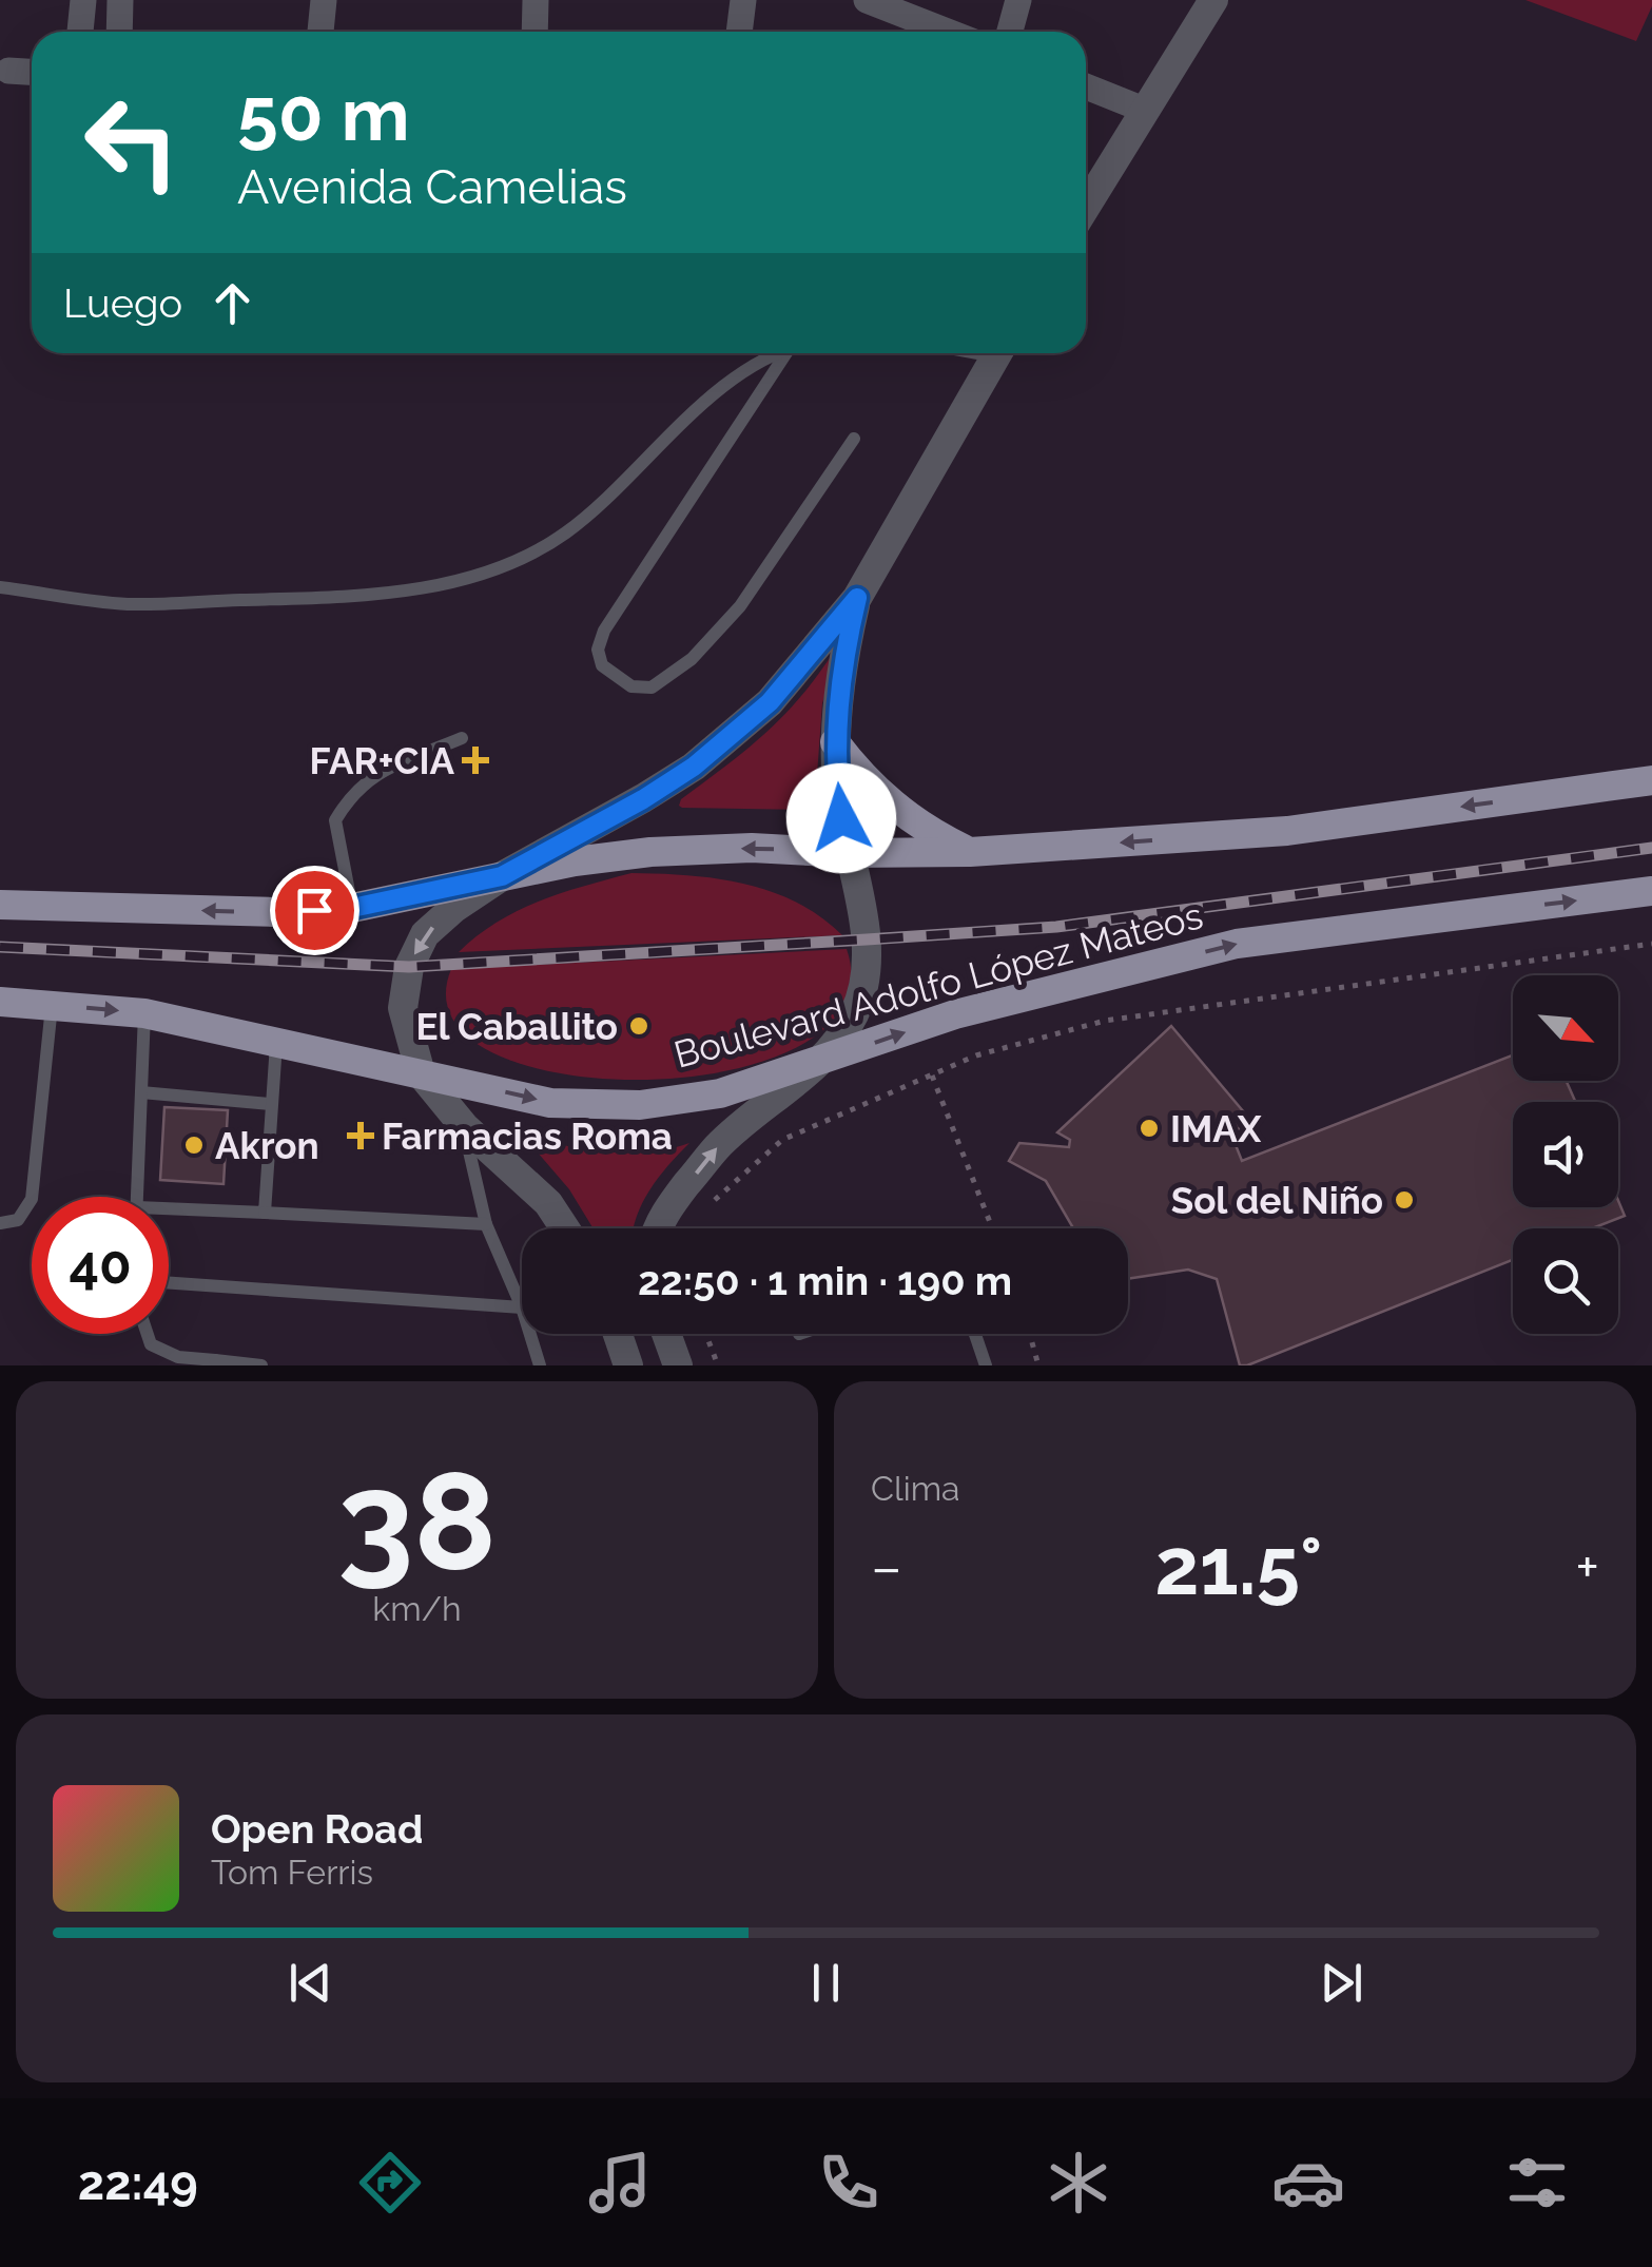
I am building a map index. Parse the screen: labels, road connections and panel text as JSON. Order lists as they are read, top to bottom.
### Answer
{
  "streets": {
    "main road": ["Boulevard Adolfo López Mateos"]
  },
  "places": {
    "health": ["FAR+CIA", "Farmacias Roma"],
    "other": [
      "El Caballito",
      "IMAX",
      "Akron",
      "Sol del Niño"
    ]
  },
  "north": "bottom right",
  "page": {
    "turn": ["50 m", "Avenida Camelias"],
    "then": "Luego",
    "limit": "40",
    "trip": "22:50 · 1 min · 190 m",
    "tile": [
      ["38", "km/h"],
      "Clima"
    ],
    "heat": ["−", "21.5°", "+"],
    "song": ["Open Road", "Tom Ferris"],
    "tabs": "22:49"
  }
}
